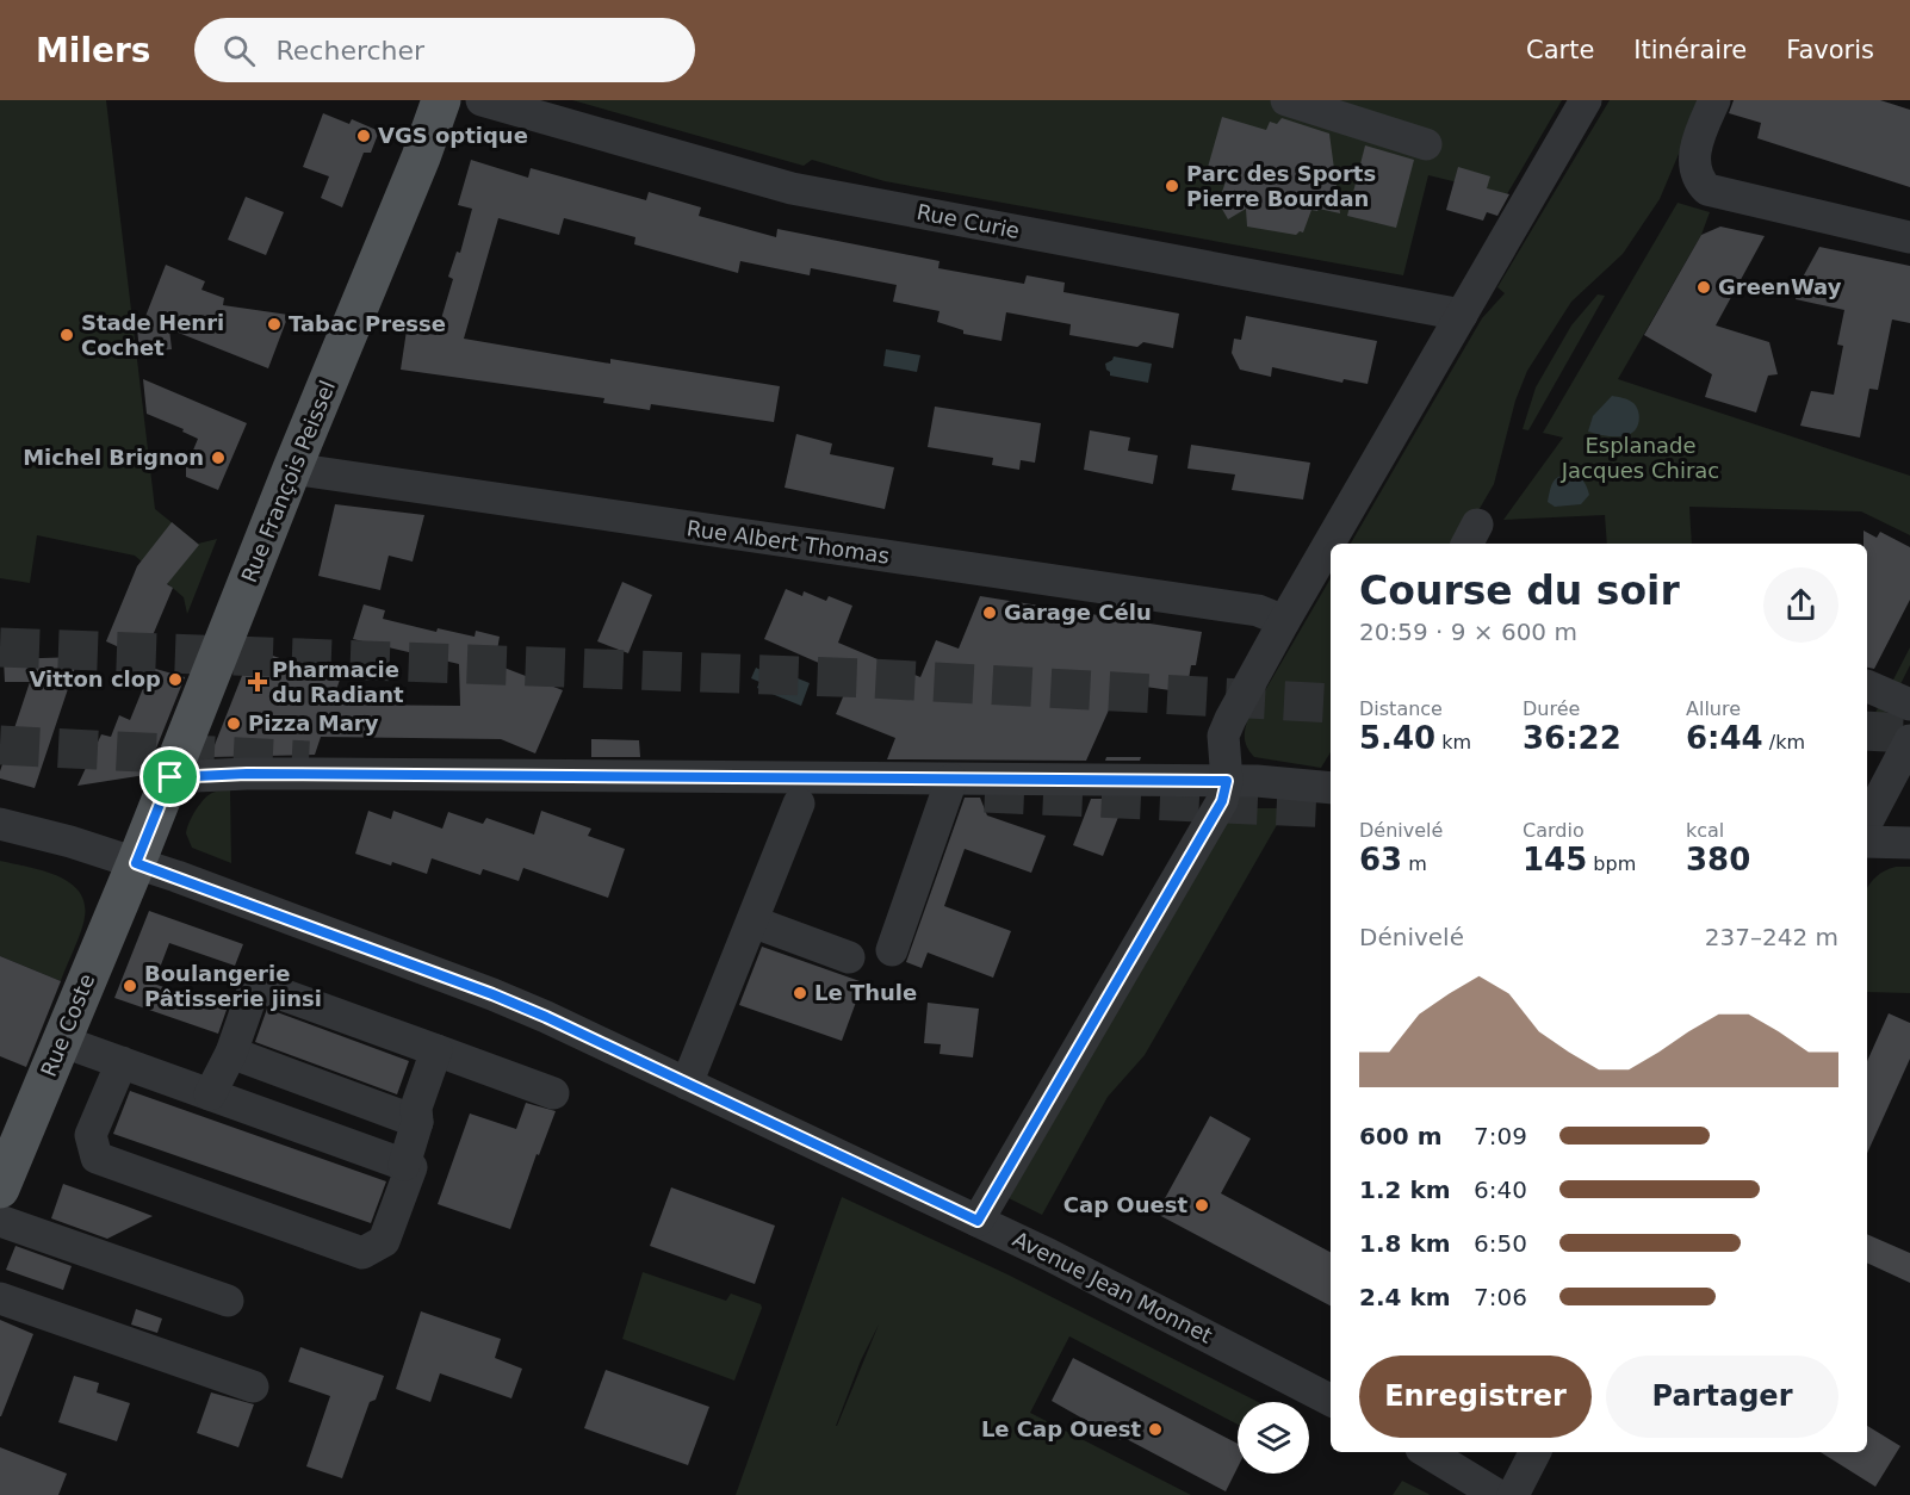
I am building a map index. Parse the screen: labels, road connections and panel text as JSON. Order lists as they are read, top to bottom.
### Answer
{
  "streets": {
    "main road": ["Rue François Peissel", "Rue Coste"],
    "street": ["Rue Curie", "Rue Albert Thomas", "Avenue Jean Monnet"]
  },
  "crossings": [
    ["Rue François Peissel", "Rue Albert Thomas"],
    ["Rue François Peissel", "Rue Coste"],
    ["Rue François Peissel", "Avenue Jean Monnet"],
    ["Rue Coste", "Avenue Jean Monnet"]
  ],
  "parks": ["Esplanade Jacques Chirac"],
  "places": {
    "other": [
      "VGS optique",
      "Parc des Sports Pierre Bourdan",
      "GreenWay",
      "Tabac Presse",
      "Stade Henri Cochet",
      "Michel Brignon",
      "Garage Célu",
      "Vitton clop",
      "Pizza Mary",
      "Boulangerie Pâtisserie jinsi",
      "Le Thule",
      "Cap Ouest",
      "Le Cap Ouest"
    ],
    "health": ["Pharmacie du Radiant"]
  },
  "page": {
    "header": "Milers",
    "search": "Rechercher",
    "nav": ["Carte", "Itinéraire", "Favoris"],
    "heading": ["Course du soir", "20:59 · 9 × 600 m"],
    "stats": [
      ["Distance", "5.40 km"],
      ["Durée", "36:22"],
      ["Allure", "6:44 /km"],
      ["Dénivelé", "63 m"],
      ["Cardio", "145 bpm"],
      ["kcal", "380"]
    ],
    "chart": ["Dénivelé", "237–242 m"],
    "list": [
      {
        "name": "600 m",
        "note": "7:09"
      },
      {
        "name": "1.2 km",
        "note": "6:40"
      },
      {
        "name": "1.8 km",
        "note": "6:50"
      },
      {
        "name": "2.4 km",
        "note": "7:06"
      }
    ],
    "buttons": ["Enregistrer", "Partager"]
  }
}
